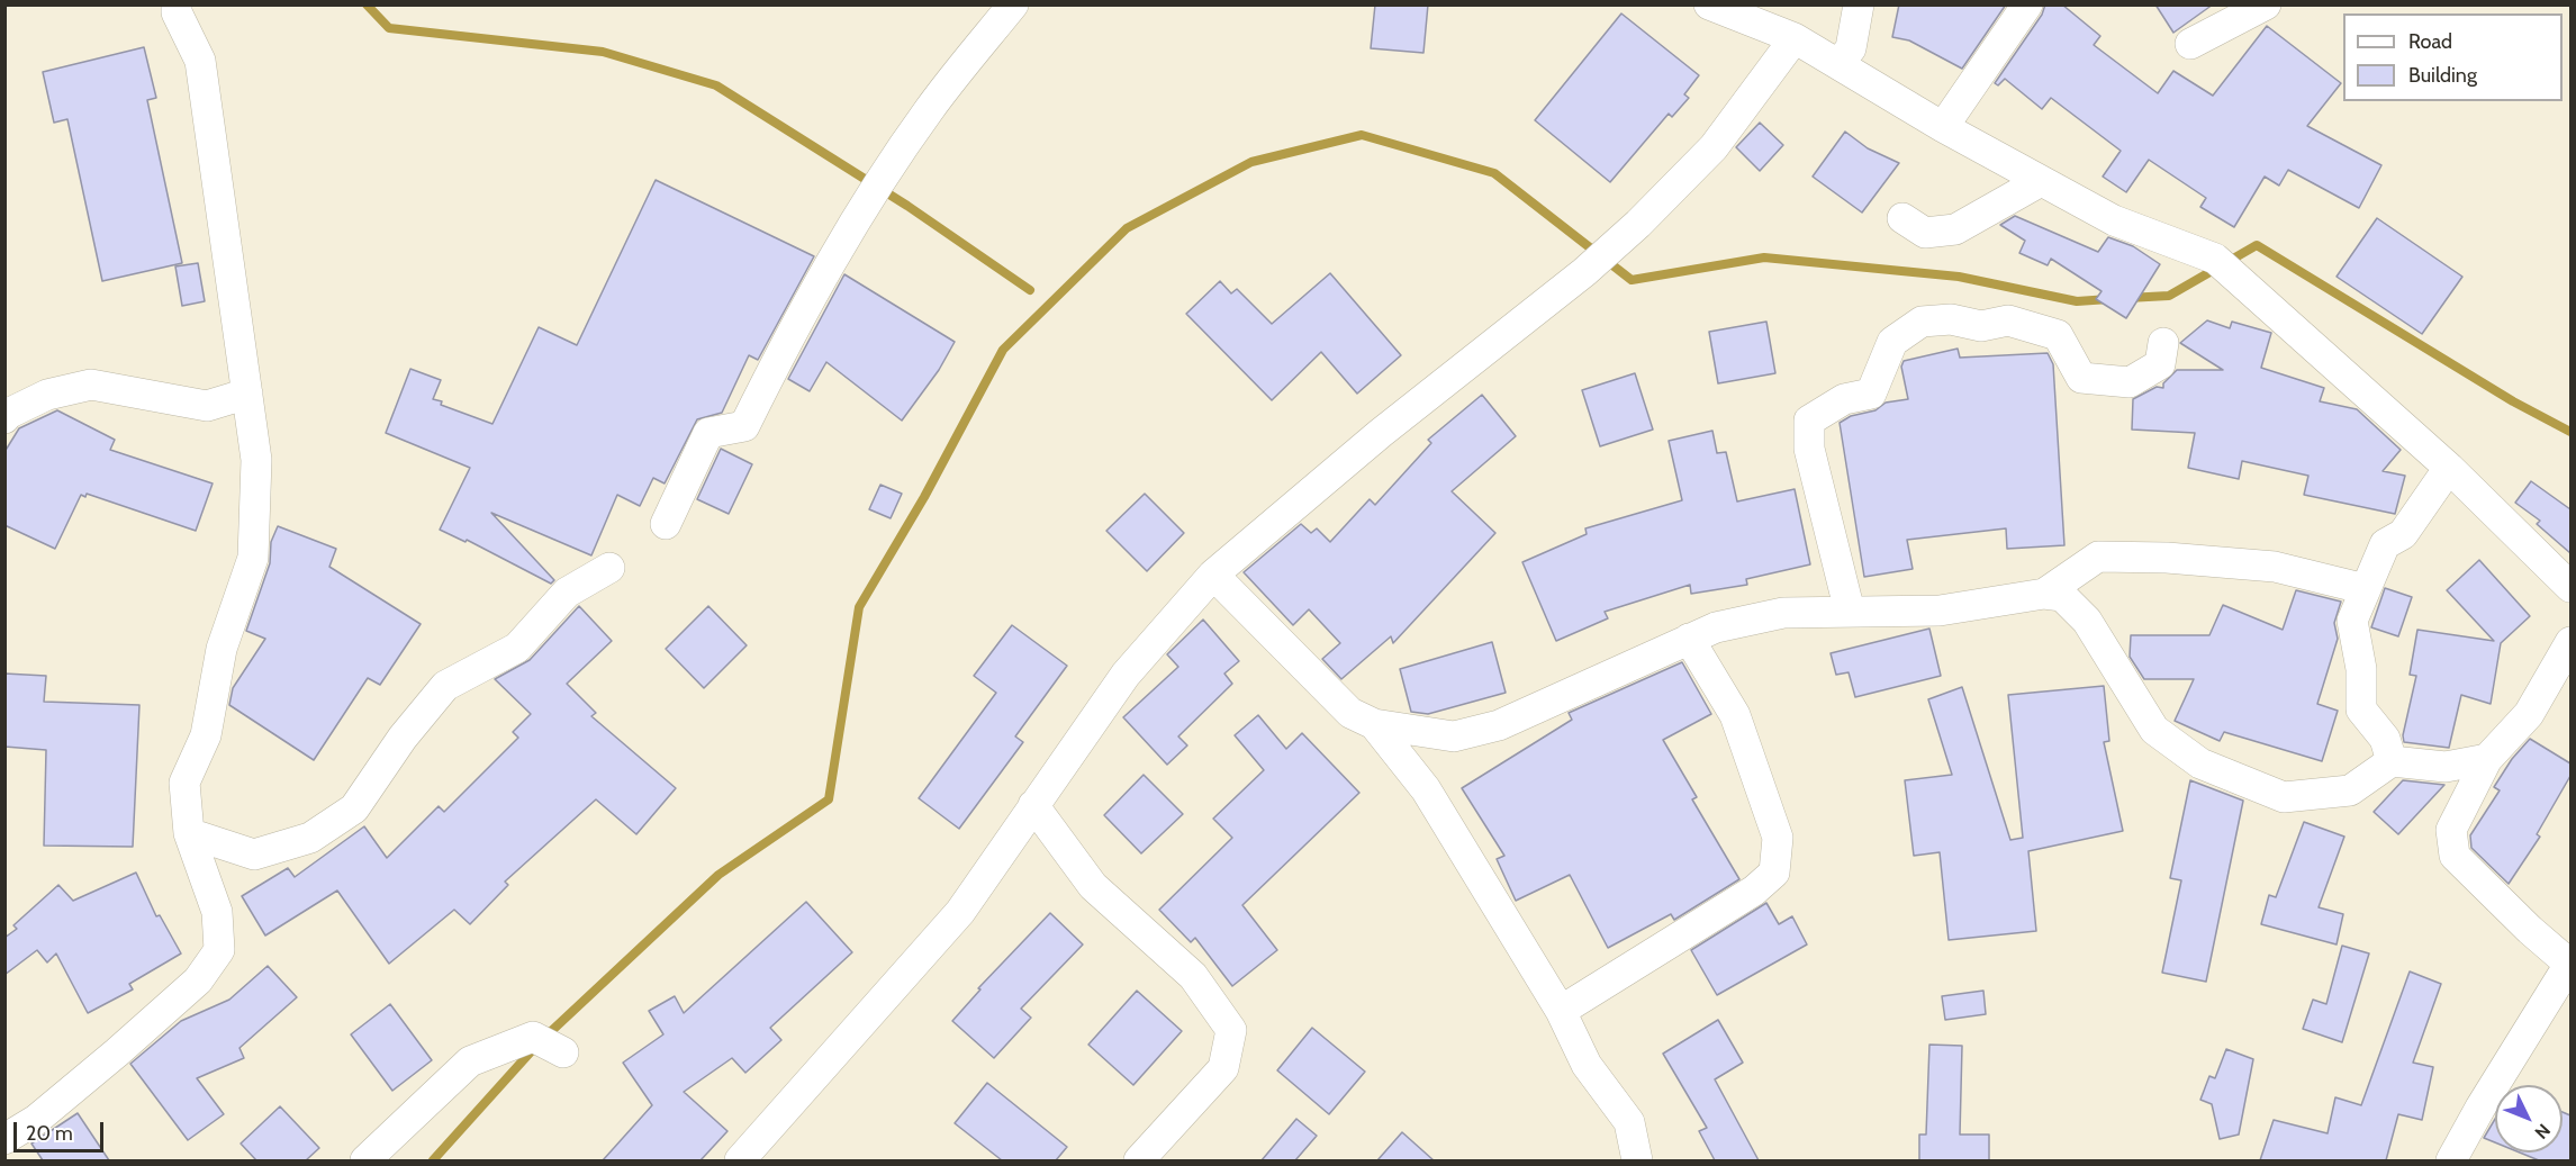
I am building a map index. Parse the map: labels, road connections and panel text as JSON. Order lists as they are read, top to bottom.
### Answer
{
  "legend": ["Road", "Building"],
  "scale_bar": "20 m",
  "north": "bottom right"
}
